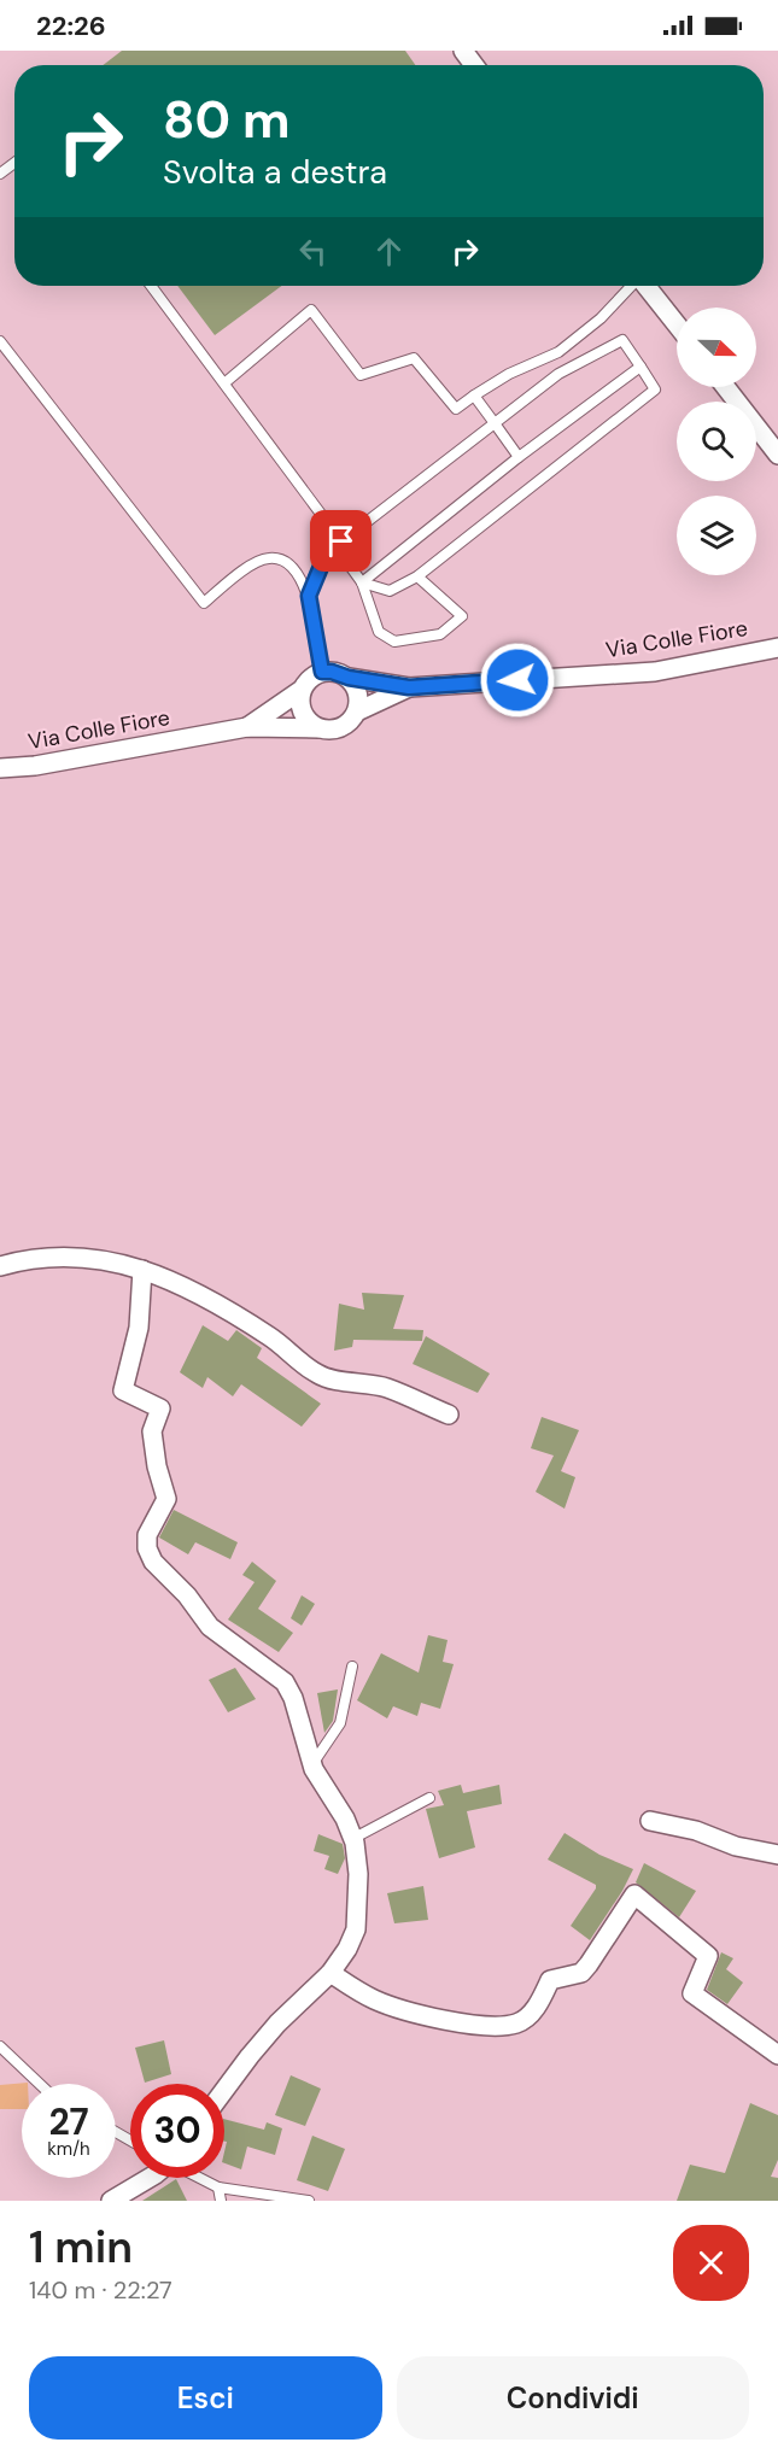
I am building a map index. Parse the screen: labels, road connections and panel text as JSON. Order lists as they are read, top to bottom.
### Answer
{
  "streets": {
    "street": ["Via Colle Fiore"]
  },
  "north": "right",
  "page": {
    "status": "22:26",
    "turn": ["80 m", "Svolta a destra"],
    "speed": "27 km/h",
    "limit": "30",
    "heading": ["1 min", "140 m · 22:27"],
    "buttons": ["Esci", "Condividi"]
  }
}
